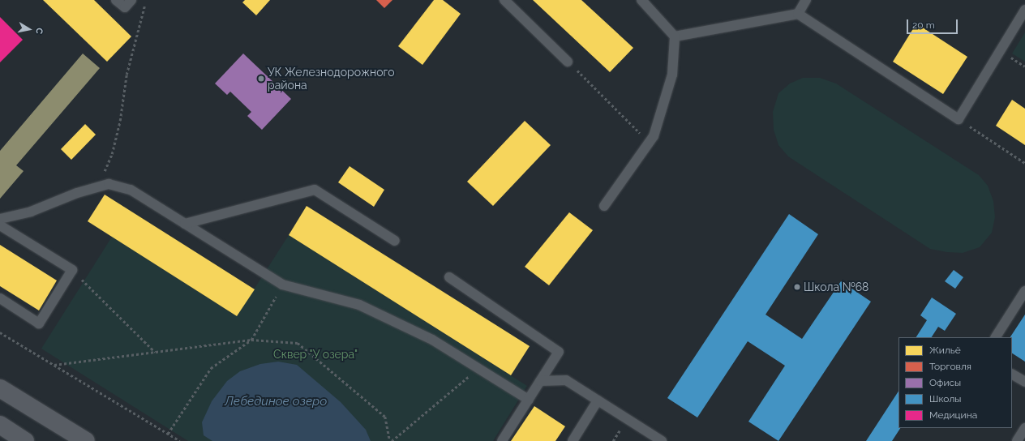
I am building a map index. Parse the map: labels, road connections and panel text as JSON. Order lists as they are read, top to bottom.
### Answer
{
  "water": ["Лебединое озеро"],
  "parks": ["Сквер \"У озера\""],
  "places": ["УК Железнодорожного района", "Школа №68"],
  "legend": [
    "Жильё",
    "Торговля",
    "Офисы",
    "Школы",
    "Медицина"
  ],
  "scale_bar": "20 m",
  "north": "right"
}
